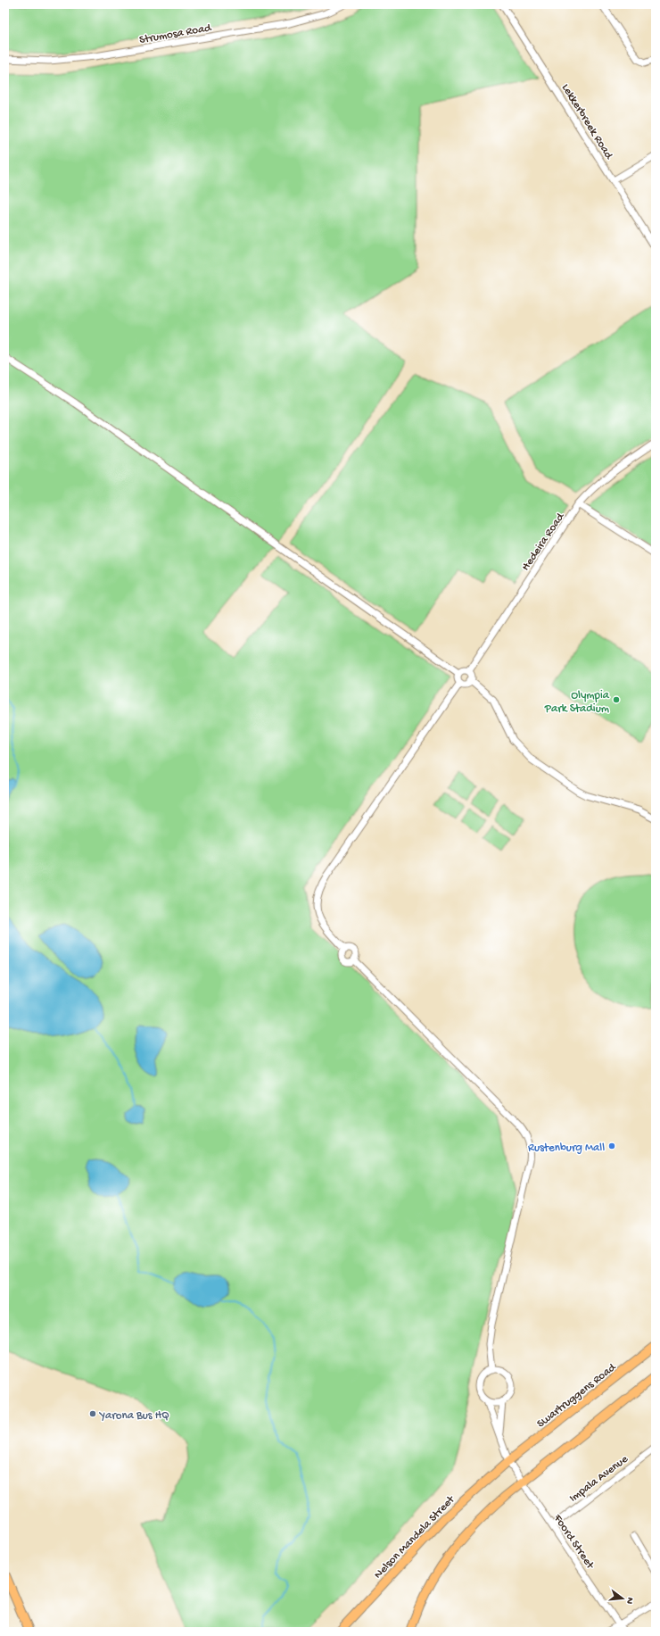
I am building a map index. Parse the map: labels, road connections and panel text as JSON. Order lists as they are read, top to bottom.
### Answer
{
  "streets": {
    "main road": ["Swartruggens Road", "Nelson Mandela Street"],
    "street": [
      "Strumosa Road",
      "Lekkerbreek Road",
      "Hedeira Road",
      "Impala Avenue",
      "Foord Street"
    ]
  },
  "crossings": [
    ["Swartruggens Road", "Nelson Mandela Street"],
    ["Swartruggens Road", "Foord Street"],
    ["Impala Avenue", "Foord Street"],
    ["Nelson Mandela Street", "Foord Street"]
  ],
  "places": ["Olympia Park Stadium", "Rustenburg Mall", "Yarona Bus HQ"],
  "north": "right"
}
